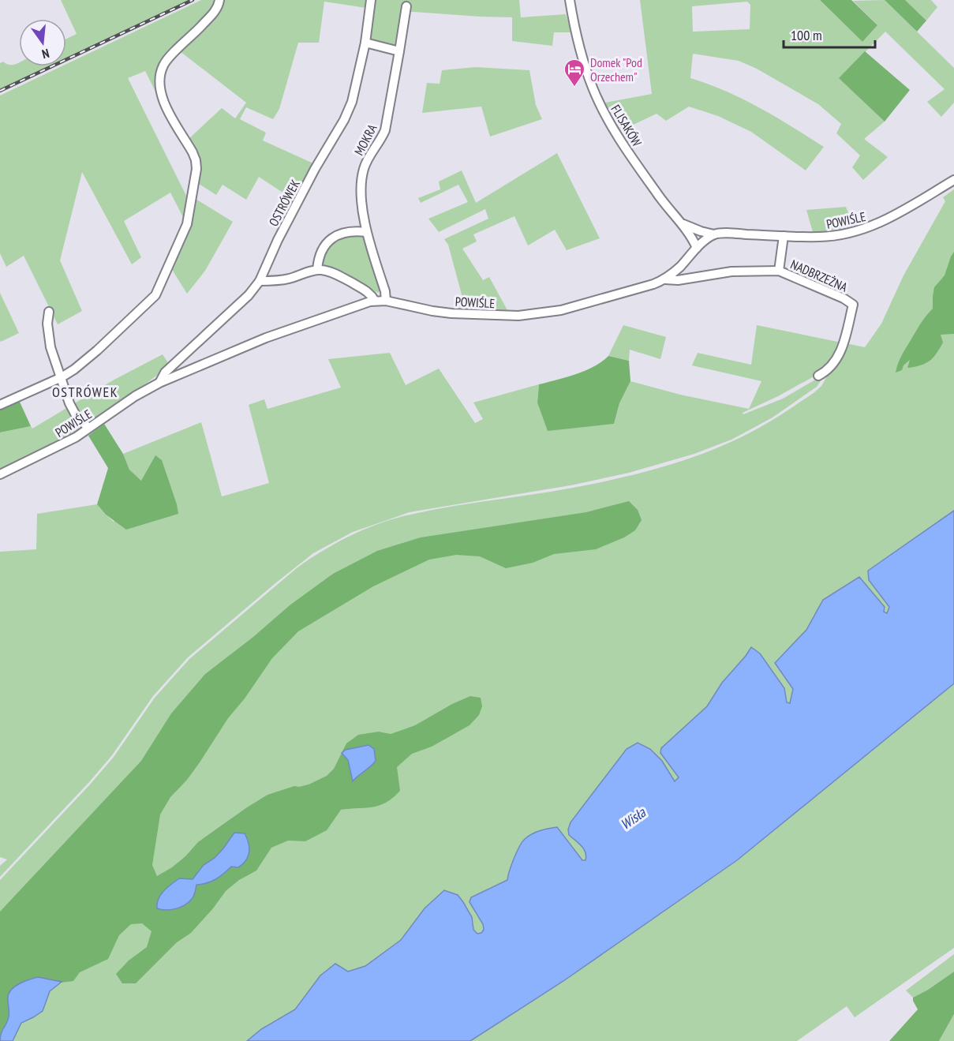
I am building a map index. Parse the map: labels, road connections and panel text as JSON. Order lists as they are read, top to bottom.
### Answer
{
  "streets": {
    "street": [
      "FLISAKÓW",
      "MOKRA",
      "OSTRÓWEK",
      "POWIŚLE",
      "NADBRZEŻNA"
    ]
  },
  "crossings": [
    ["FLISAKÓW", "POWIŚLE"],
    ["MOKRA", "POWIŚLE"],
    ["OSTRÓWEK", "POWIŚLE"],
    ["POWIŚLE", "NADBRZEŻNA"]
  ],
  "districts": ["OSTRÓWEK"],
  "water": ["Wisła"],
  "places": {
    "hotel": ["Domek \"Pod Orzechem\""]
  },
  "scale_bar": "100 m",
  "north": "bottom"
}
